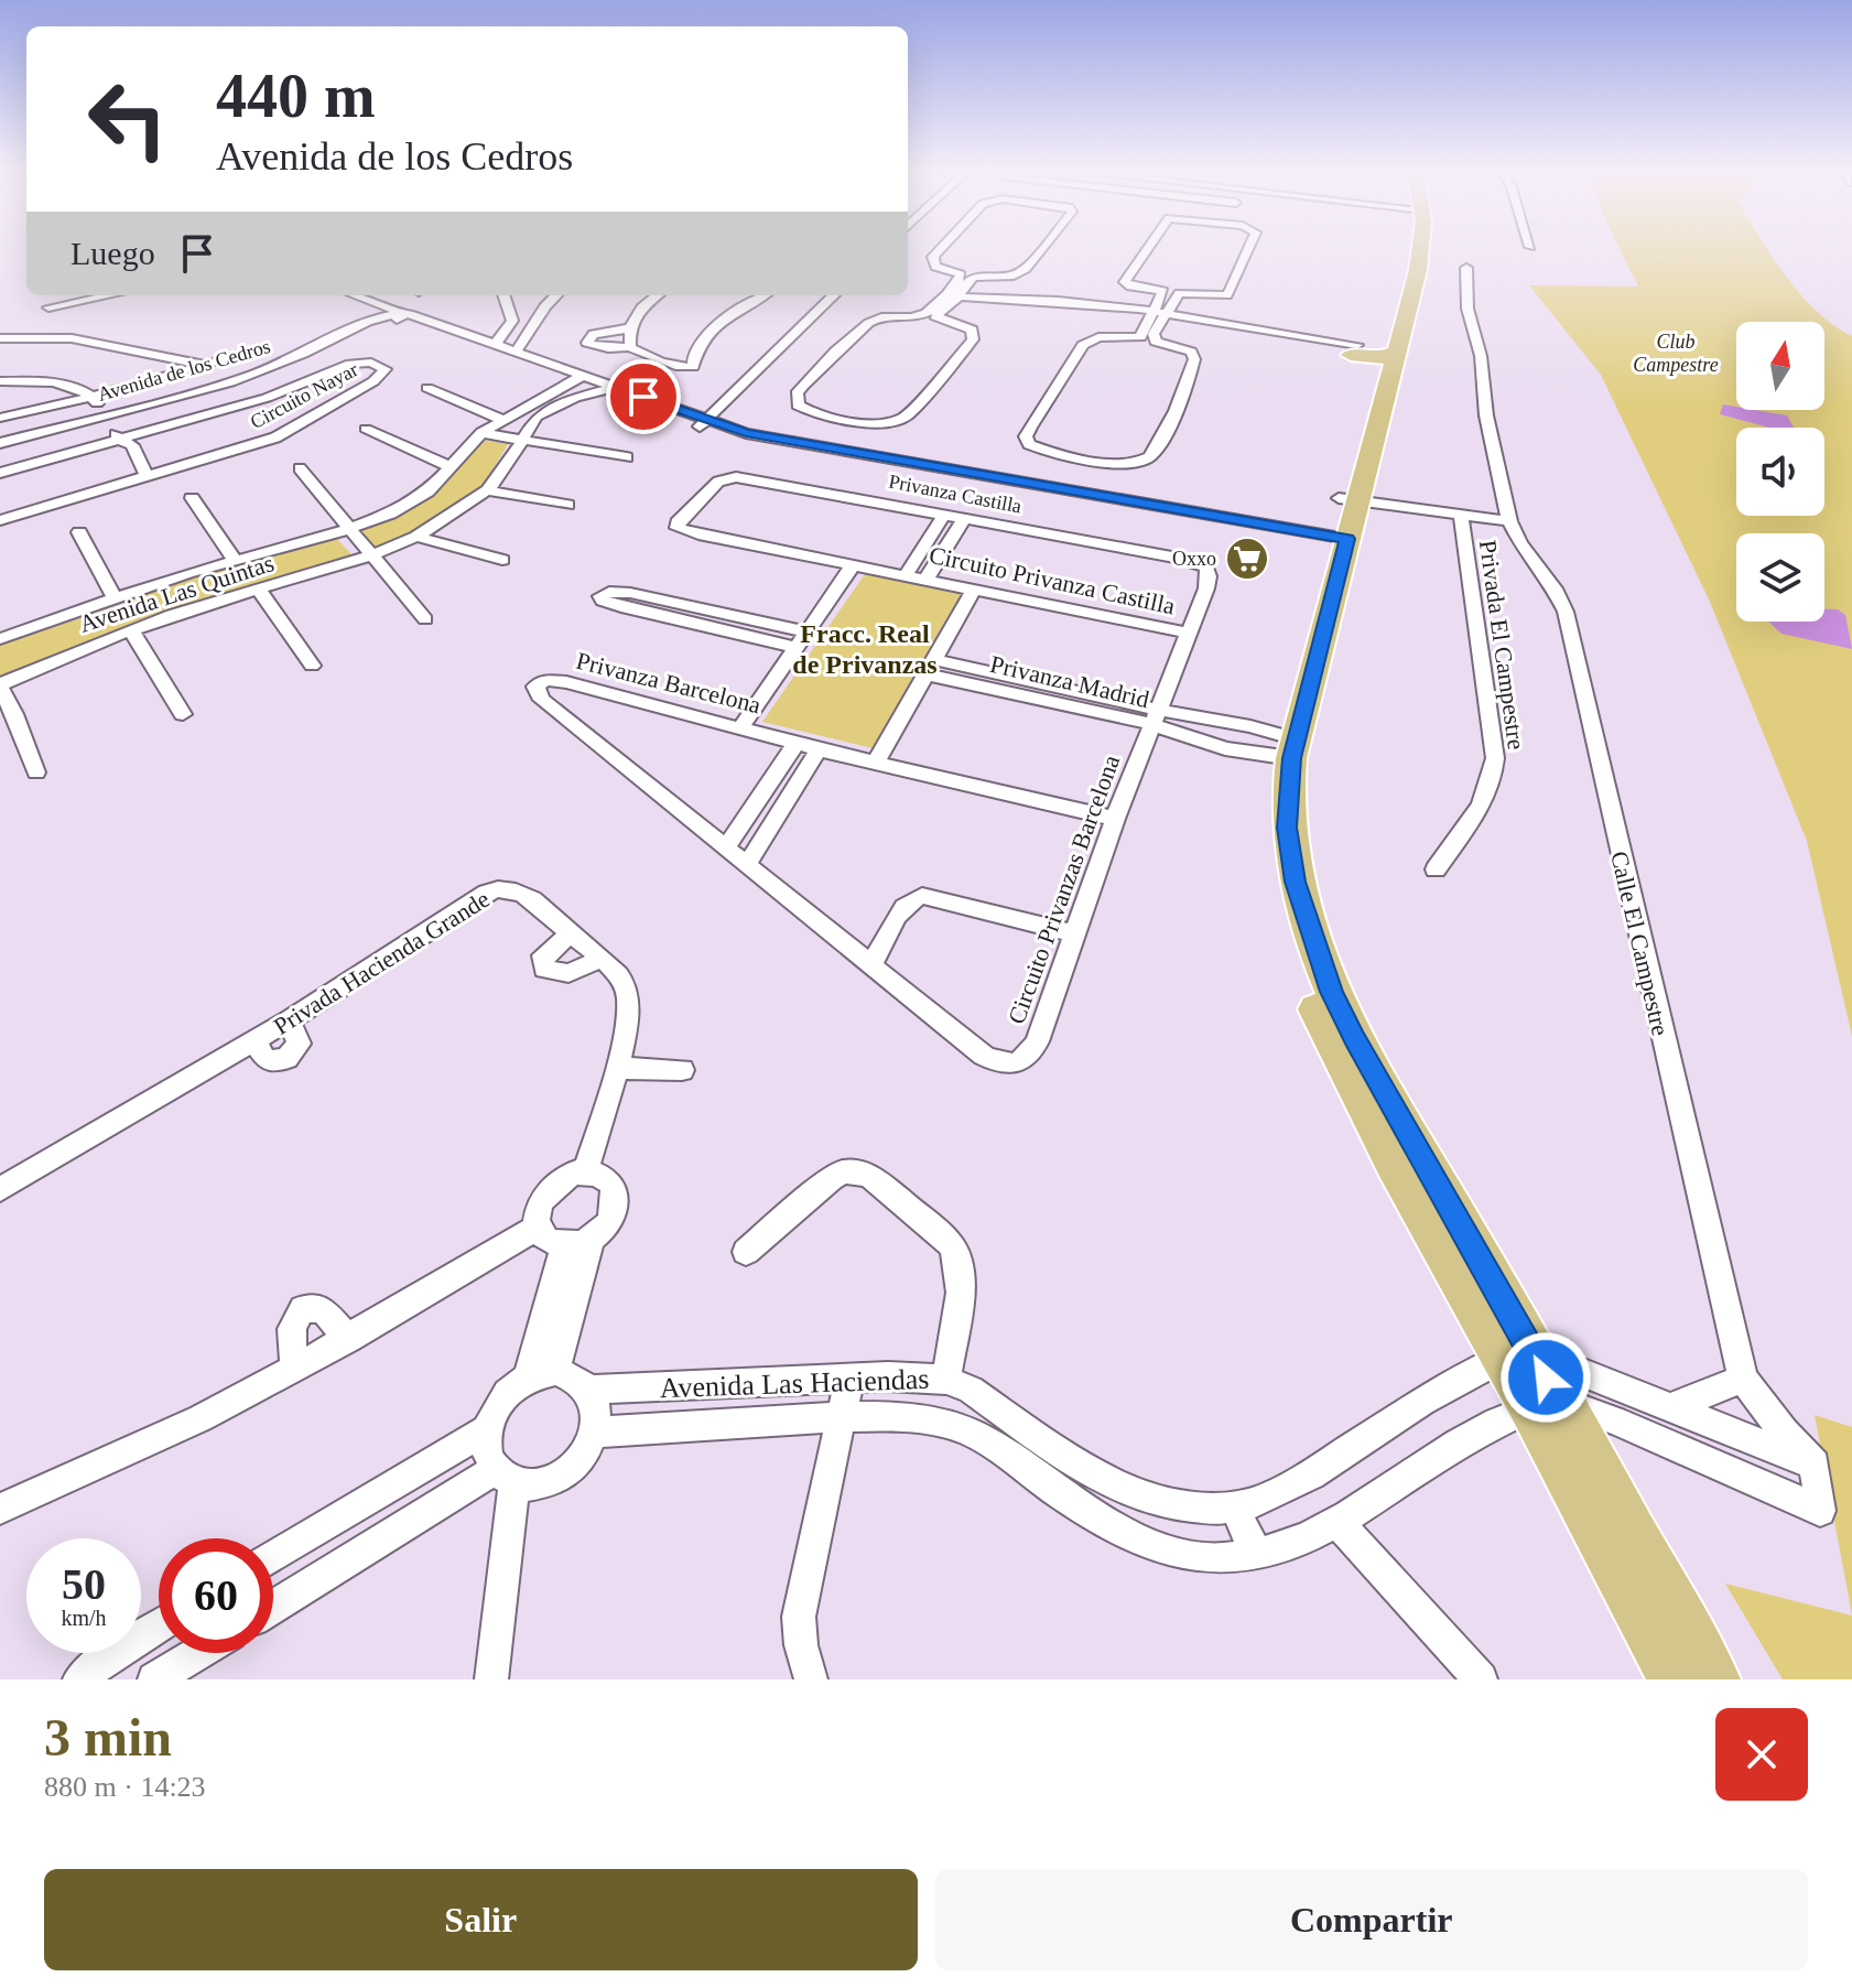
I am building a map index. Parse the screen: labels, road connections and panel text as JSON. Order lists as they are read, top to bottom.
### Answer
{
  "streets": {
    "street": [
      "Avenida de los Cedros",
      "Circuito Nayar",
      "Privanza Castilla",
      "Circuito Privanza Castilla",
      "Avenida Las Quintas",
      "Privada El Campestre",
      "Privanza Madrid",
      "Privanza Barcelona",
      "Circuito Privanzas Barcelona",
      "Calle El Campestre",
      "Privada Hacienda Grande",
      "Avenida Las Haciendas"
    ]
  },
  "crossings": [
    ["Privanza Castilla", "Circuito Privanza Castilla"],
    ["Privanza Castilla", "Privanza Madrid"],
    ["Privanza Castilla", "Circuito Privanzas Barcelona"],
    ["Privanza Madrid", "Circuito Privanzas Barcelona"],
    ["Privanza Barcelona", "Circuito Privanzas Barcelona"]
  ],
  "districts": ["Fracc. Real de Privanzas"],
  "parks": ["Club Campestre"],
  "places": {
    "supermarket": ["Oxxo"]
  },
  "north": "top",
  "page": {
    "turn": ["440 m", "Avenida de los Cedros"],
    "then": "Luego",
    "speed": "50 km/h",
    "limit": "60",
    "heading": ["3 min", "880 m · 14:23"],
    "buttons": ["Salir", "Compartir"]
  }
}
